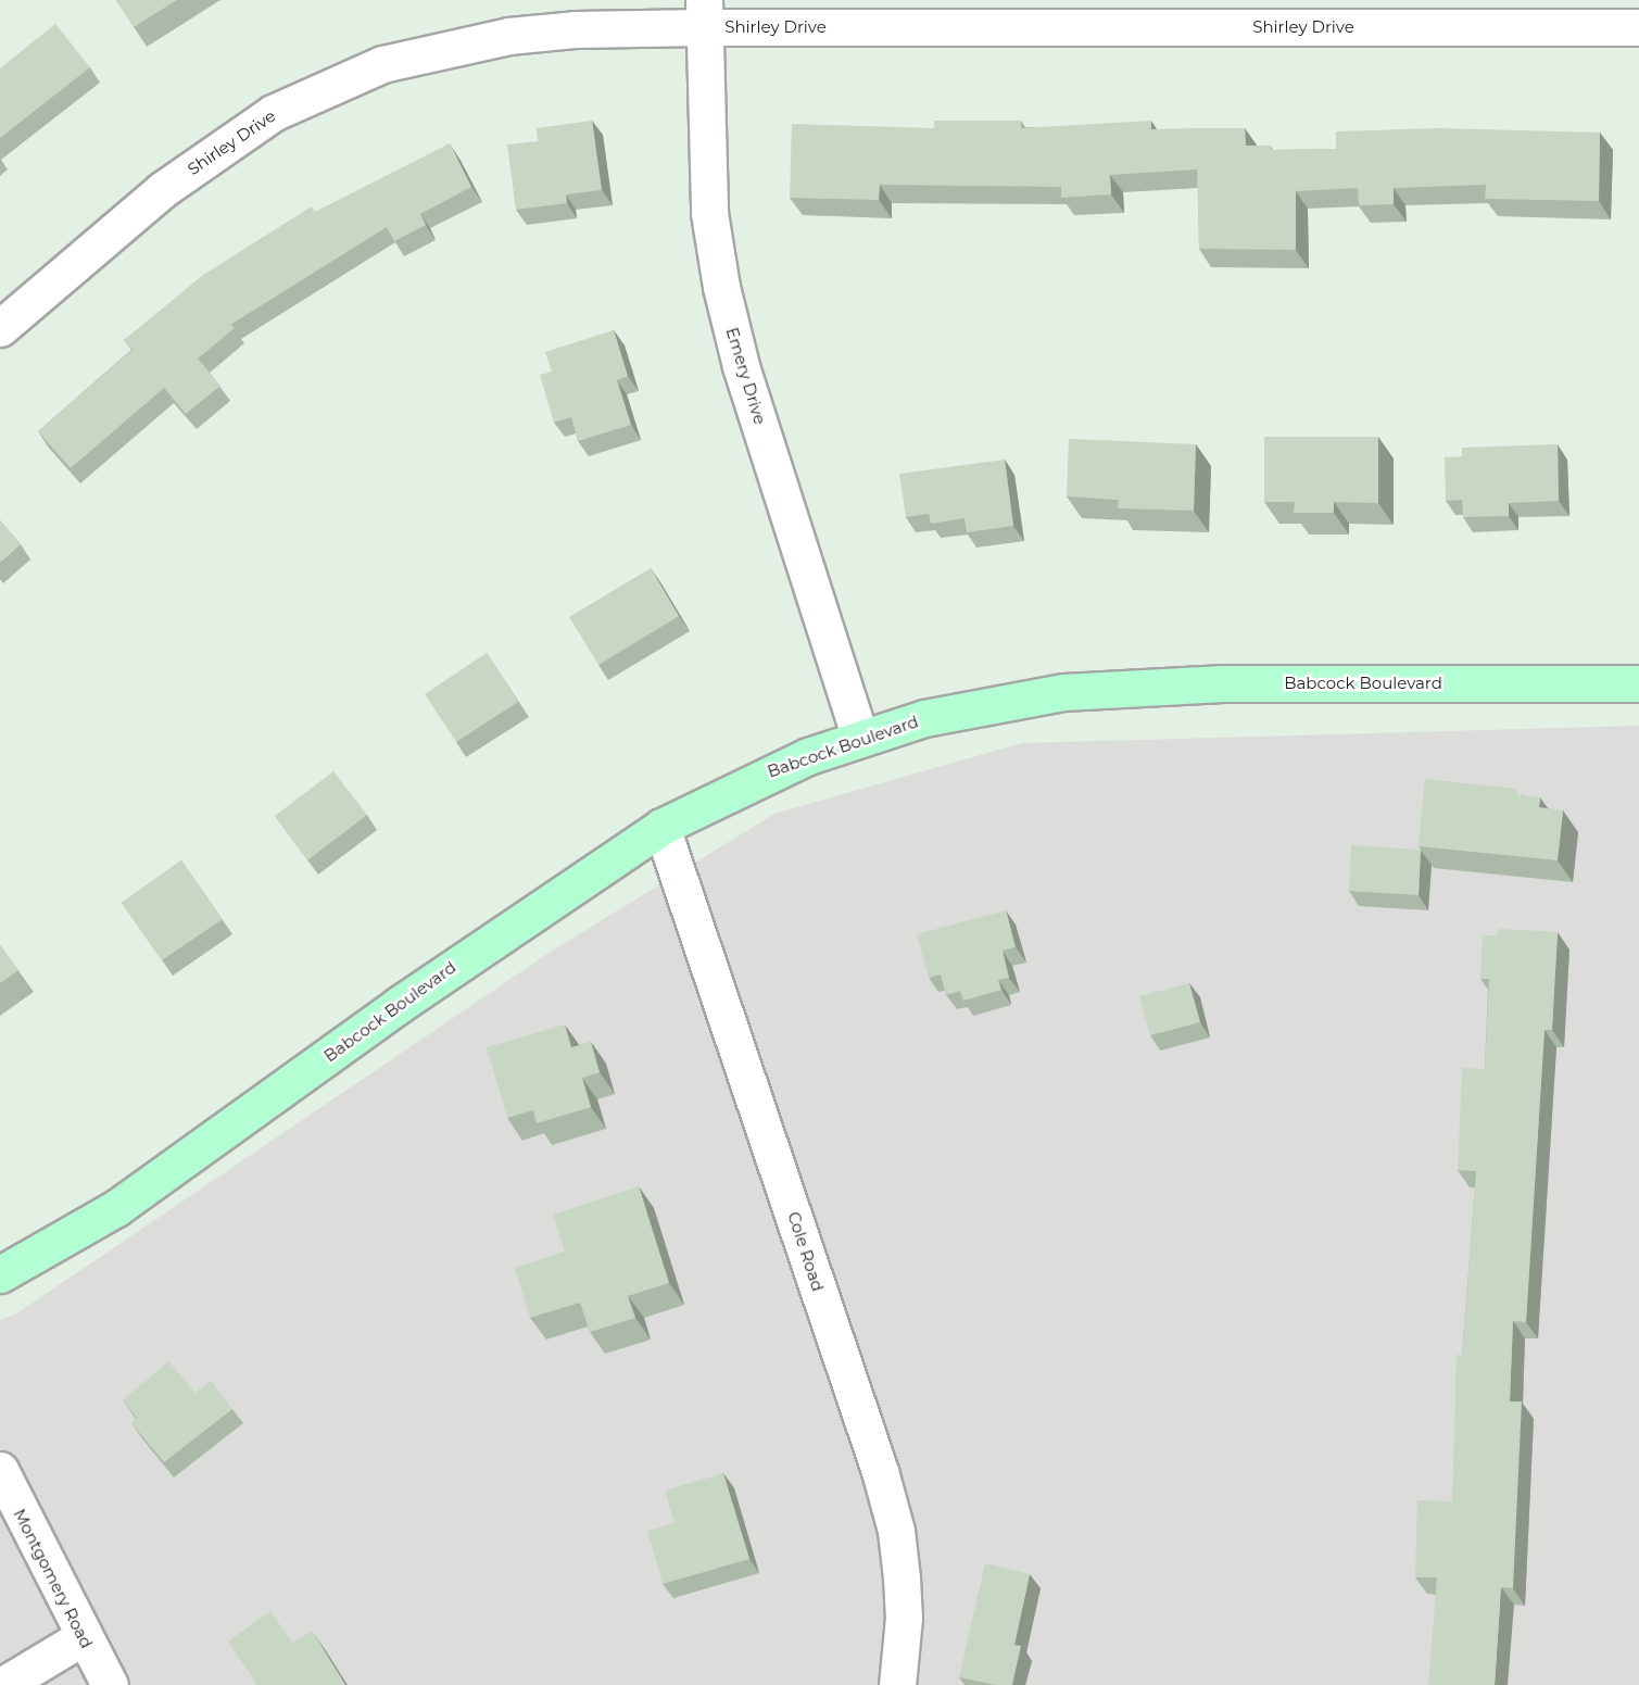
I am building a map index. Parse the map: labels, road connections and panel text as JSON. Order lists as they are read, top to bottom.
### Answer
{
  "streets": {
    "main road": ["Babcock Boulevard"],
    "street": [
      "Shirley Drive",
      "Emery Drive",
      "Cole Road",
      "Montgomery Road"
    ]
  },
  "crossings": [
    ["Shirley Drive", "Emery Drive"],
    ["Emery Drive", "Babcock Boulevard"],
    ["Babcock Boulevard", "Cole Road"]
  ]
}
